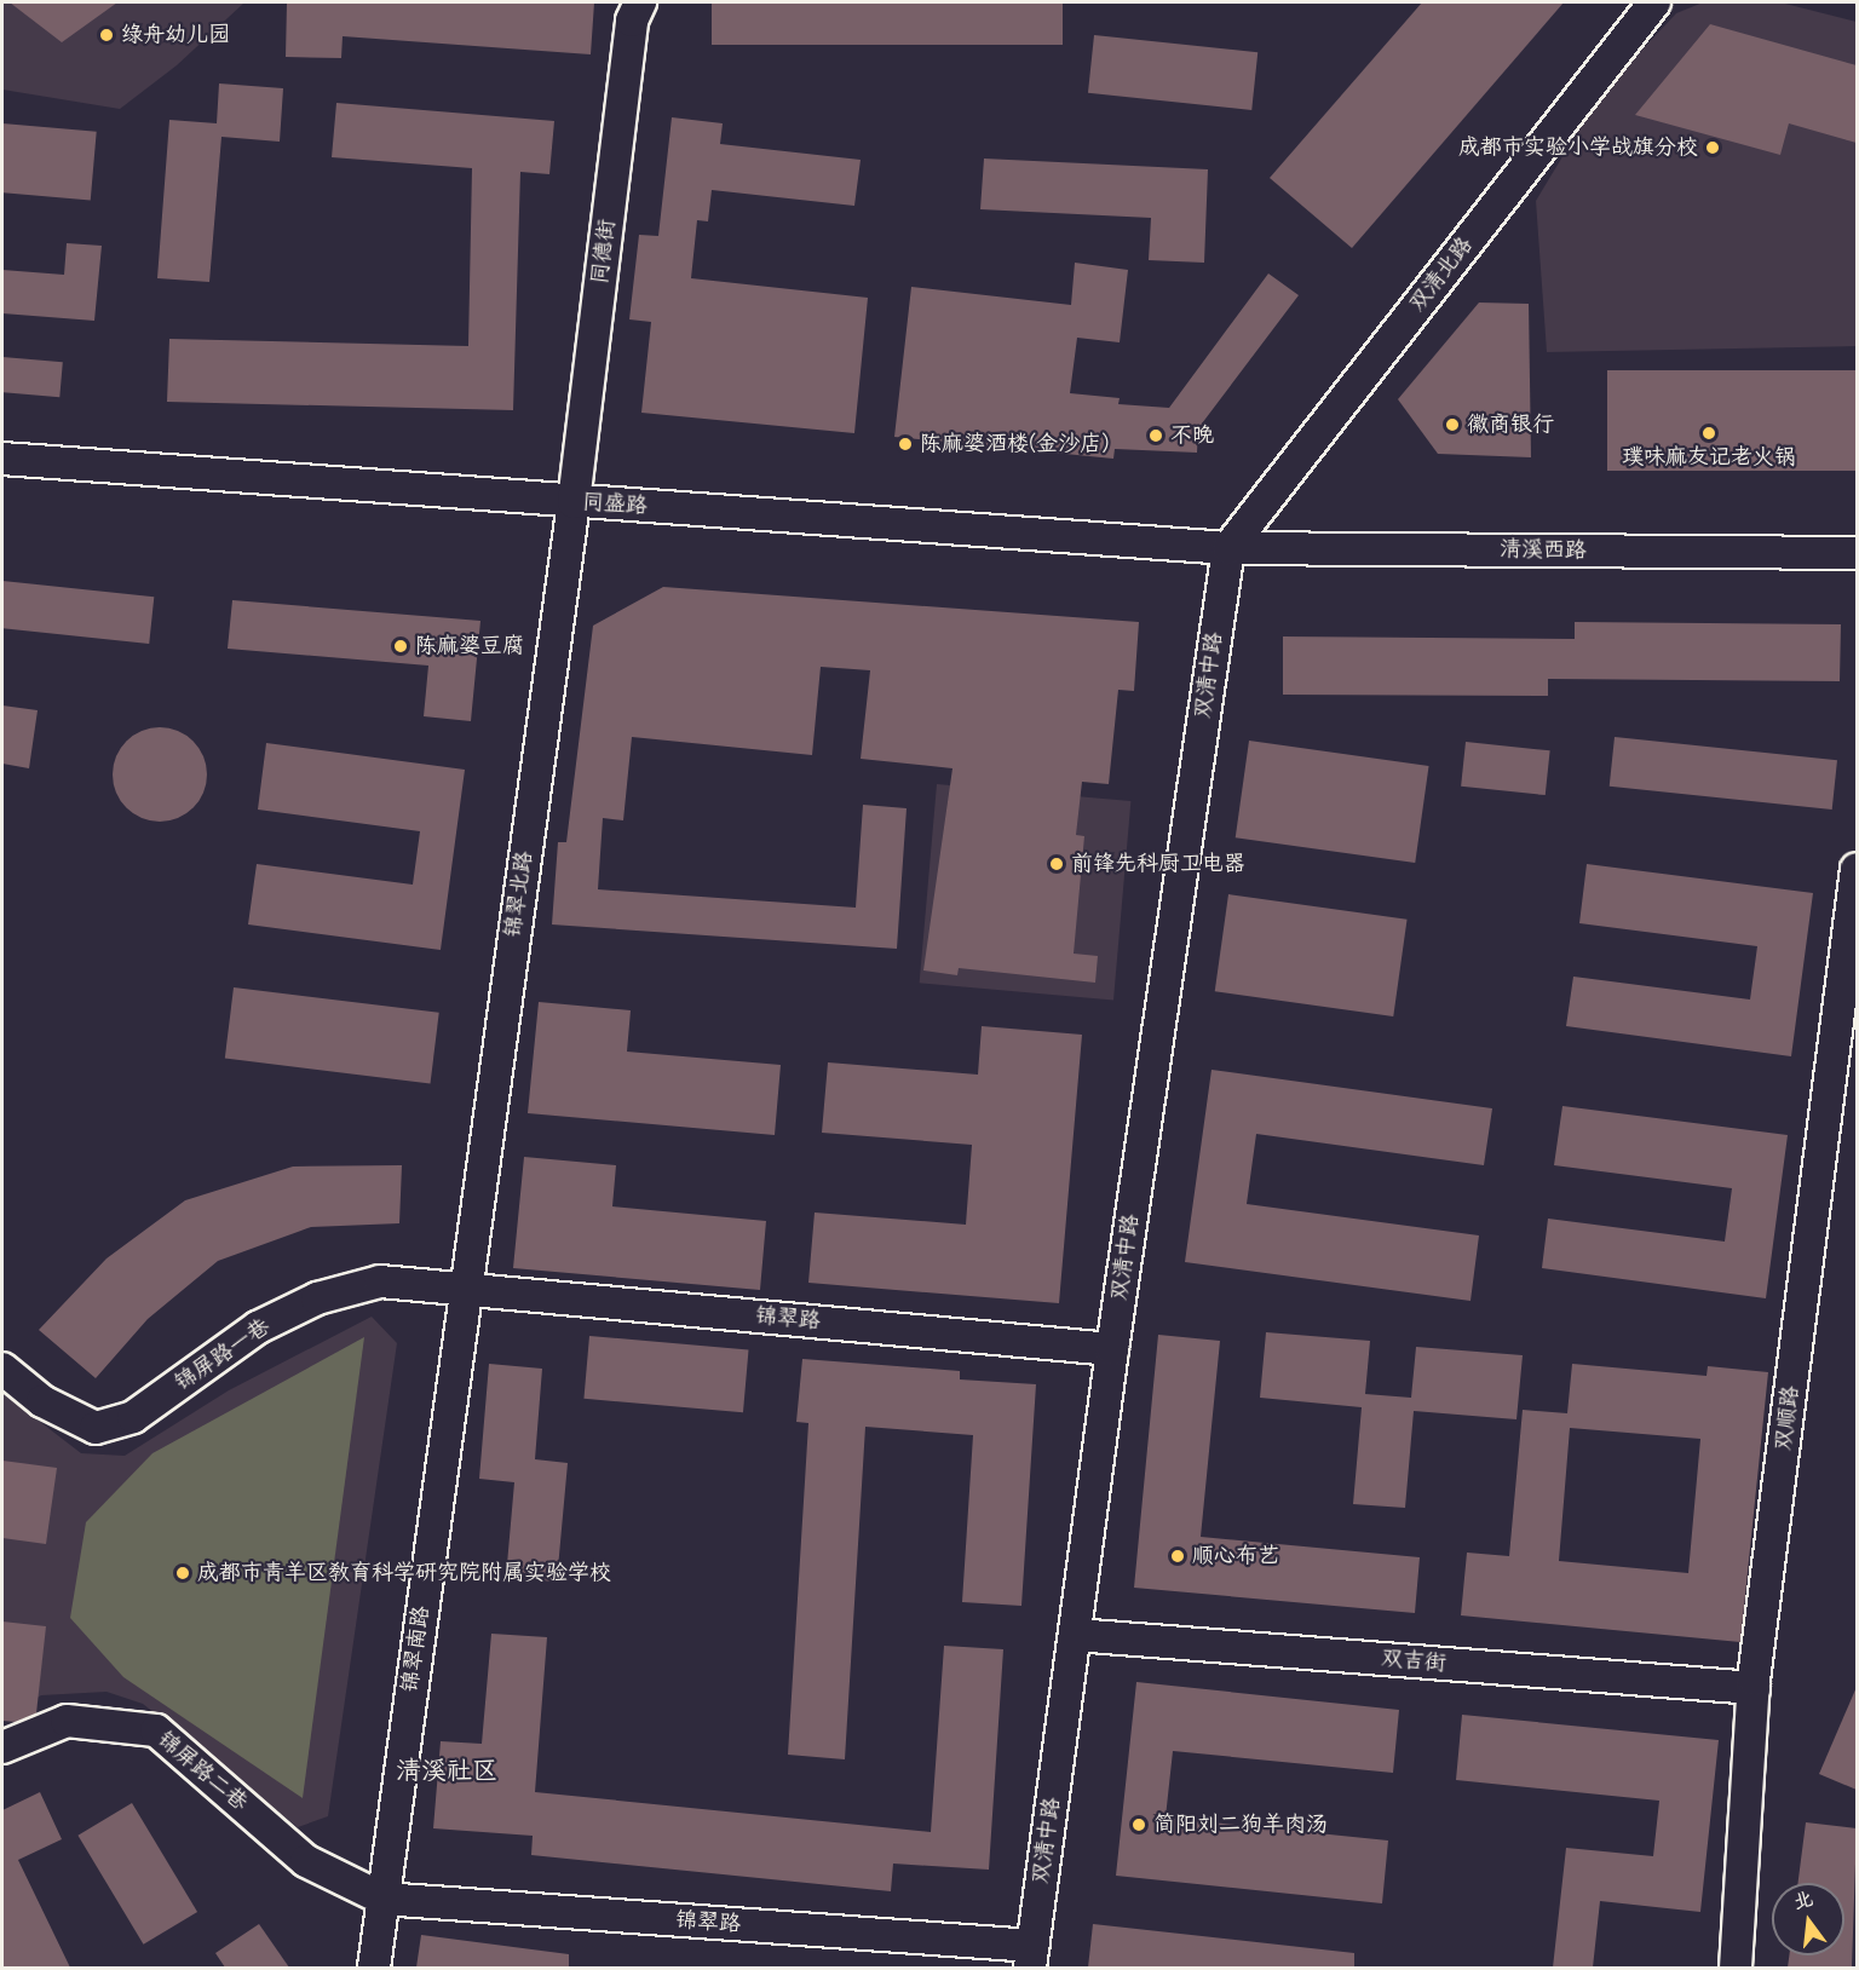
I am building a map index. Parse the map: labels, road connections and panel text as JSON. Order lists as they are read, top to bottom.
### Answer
{
  "streets": {
    "street": [
      "同德街",
      "双清北路",
      "同盛路",
      "清溪西路",
      "双清中路",
      "锦翠北路",
      "锦翠路",
      "锦屏路一巷",
      "双顺路",
      "锦翠南路",
      "双吉街",
      "锦屏路二巷"
    ]
  },
  "crossings": [
    ["同德街", "同盛路"],
    ["同德街", "锦翠北路"],
    ["双清北路", "同盛路"],
    ["双清北路", "清溪西路"],
    ["双清北路", "双清中路"],
    ["同盛路", "清溪西路"],
    ["同盛路", "双清中路"],
    ["同盛路", "锦翠北路"],
    ["清溪西路", "双清中路"],
    ["双清中路", "锦翠路"],
    ["双清中路", "双吉街"],
    ["锦翠北路", "锦翠路"],
    ["锦翠北路", "锦屏路一巷"],
    ["锦翠北路", "锦翠南路"],
    ["锦翠路", "锦屏路一巷"],
    ["锦翠路", "锦翠南路"],
    ["锦翠路", "锦屏路二巷"],
    ["锦屏路一巷", "锦翠南路"],
    ["双顺路", "双吉街"],
    ["锦翠南路", "锦屏路二巷"]
  ],
  "districts": ["清溪社区"],
  "places": [
    "绿舟幼儿园",
    "成都市实验小学战旗分校",
    "徽商银行",
    "璞味麻友记老火锅",
    "不晚",
    "陈麻婆酒楼(金沙店)",
    "陈麻婆豆腐",
    "前锋先科厨卫电器",
    "顺心布艺",
    "成都市青羊区教育科学研究院附属实验学校",
    "简阳刘二狗羊肉汤"
  ],
  "north": "top"
}
